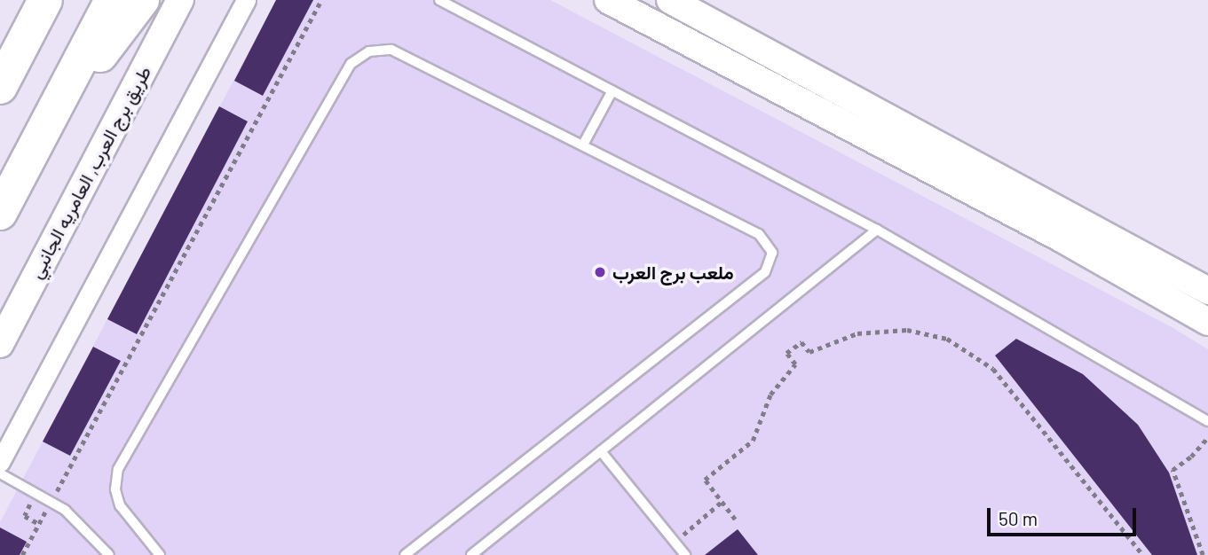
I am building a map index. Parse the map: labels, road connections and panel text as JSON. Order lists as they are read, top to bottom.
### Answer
{
  "streets": {
    "street": ["طريق برج العرب, العامريه الجانبي"]
  },
  "places": ["ملعب برج العرب"],
  "scale_bar": "50 m"
}
